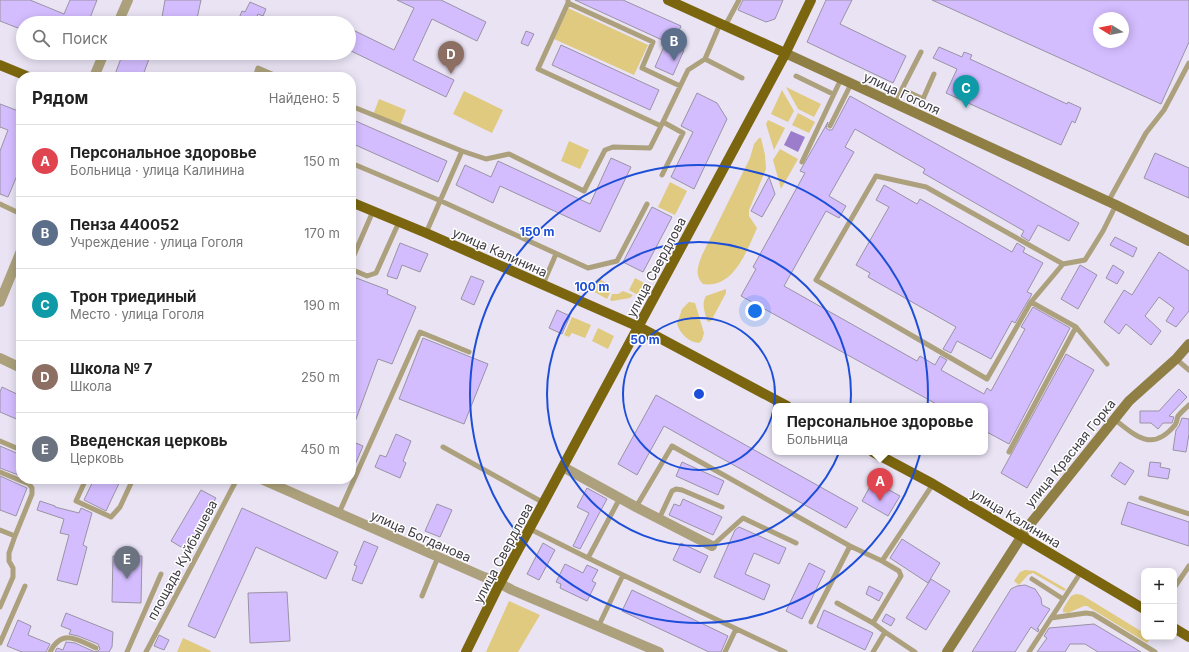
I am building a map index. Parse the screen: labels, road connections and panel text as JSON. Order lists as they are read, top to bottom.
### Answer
{
  "streets": {
    "main road": [
      "улица Гоголя",
      "улица Калинина",
      "улица Свердлова",
      "улица Красная Горка"
    ],
    "street": ["улица Богданова"],
    "lane": ["площадь Куйбышева"]
  },
  "crossings": [
    ["улица Гоголя", "улица Свердлова"],
    ["улица Калинина", "улица Свердлова"],
    ["улица Калинина", "улица Красная Горка"],
    ["улица Свердлова", "улица Богданова"]
  ],
  "north": "left",
  "page": {
    "search": "Поиск",
    "pins": [
      "B",
      "D",
      "C",
      "A",
      "E"
    ],
    "heading": ["Рядом", "Найдено: 5"],
    "list": [
      {
        "mark": "A",
        "name": "Персональное здоровье",
        "note": "Больница · улица Калинина",
        "value": "150 m"
      },
      {
        "mark": "B",
        "name": "Пенза 440052",
        "note": "Учреждение · улица Гоголя",
        "value": "170 m"
      },
      {
        "mark": "C",
        "name": "Трон триединый",
        "note": "Место · улица Гоголя",
        "value": "190 m"
      },
      {
        "mark": "D",
        "name": "Школа № 7",
        "note": "Школа",
        "value": "250 m"
      },
      {
        "mark": "E",
        "name": "Введенская церковь",
        "note": "Церковь",
        "value": "450 m"
      }
    ],
    "popup": ["Персональное здоровье", "Больница"],
    "map_buttons": ["+", "−"]
  },
  "rings": ["150 m", "100 m", "50 m"]
}
